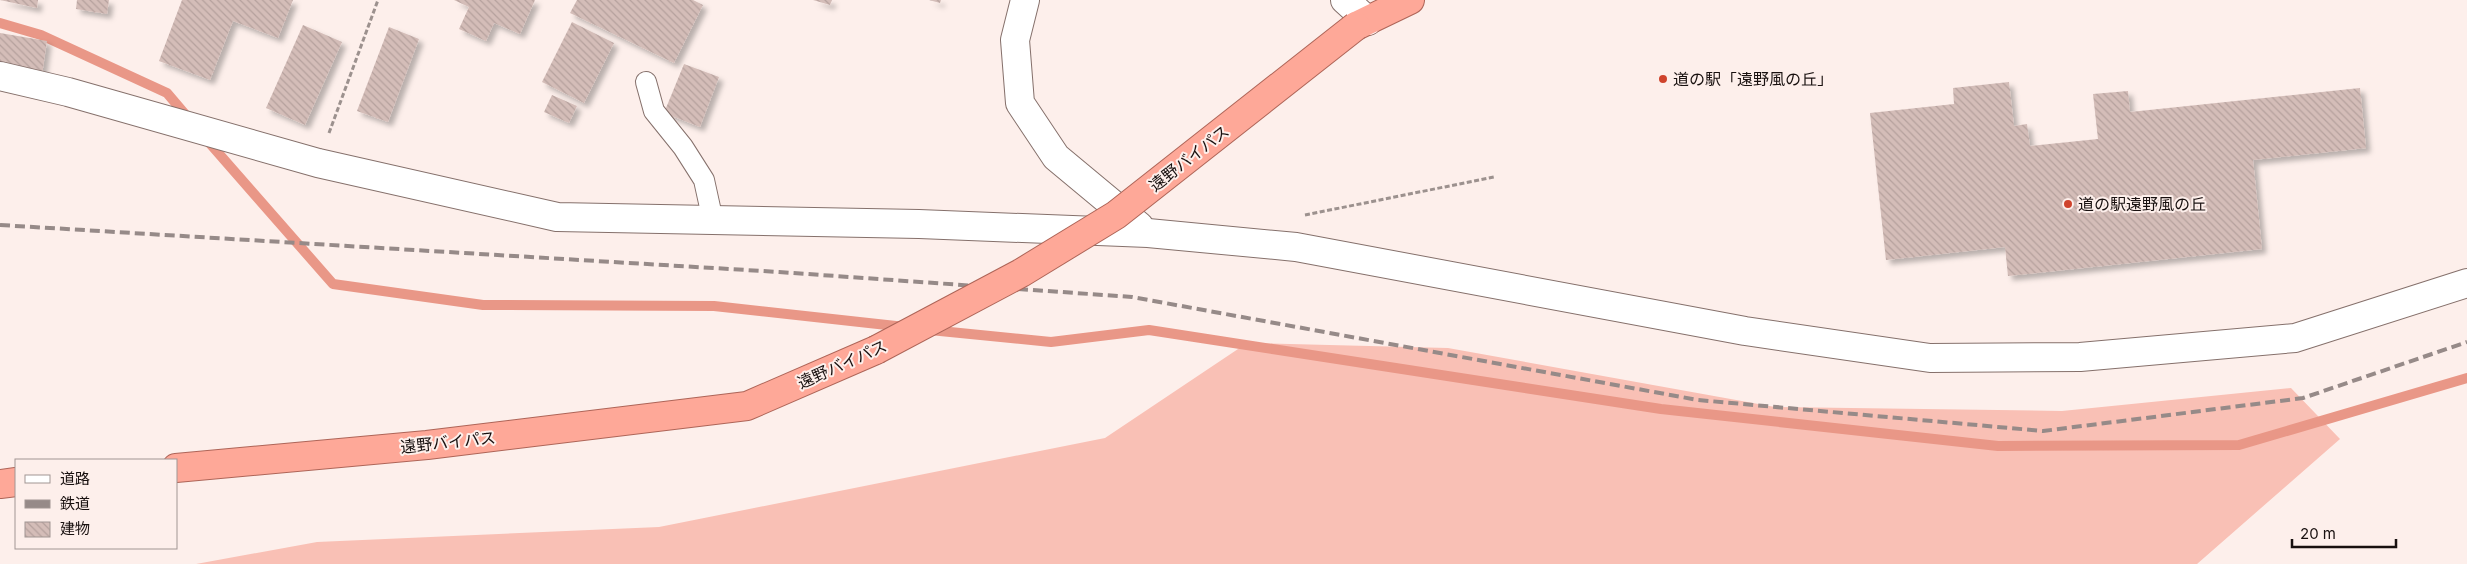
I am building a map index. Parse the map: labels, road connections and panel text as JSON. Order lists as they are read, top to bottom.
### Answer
{
  "streets": {
    "highway": ["遠野バイパス"]
  },
  "places": ["道の駅「遠野風の丘」", "道の駅遠野風の丘"],
  "legend": ["道路", "鉄道", "建物"],
  "scale_bar": "20 m"
}
